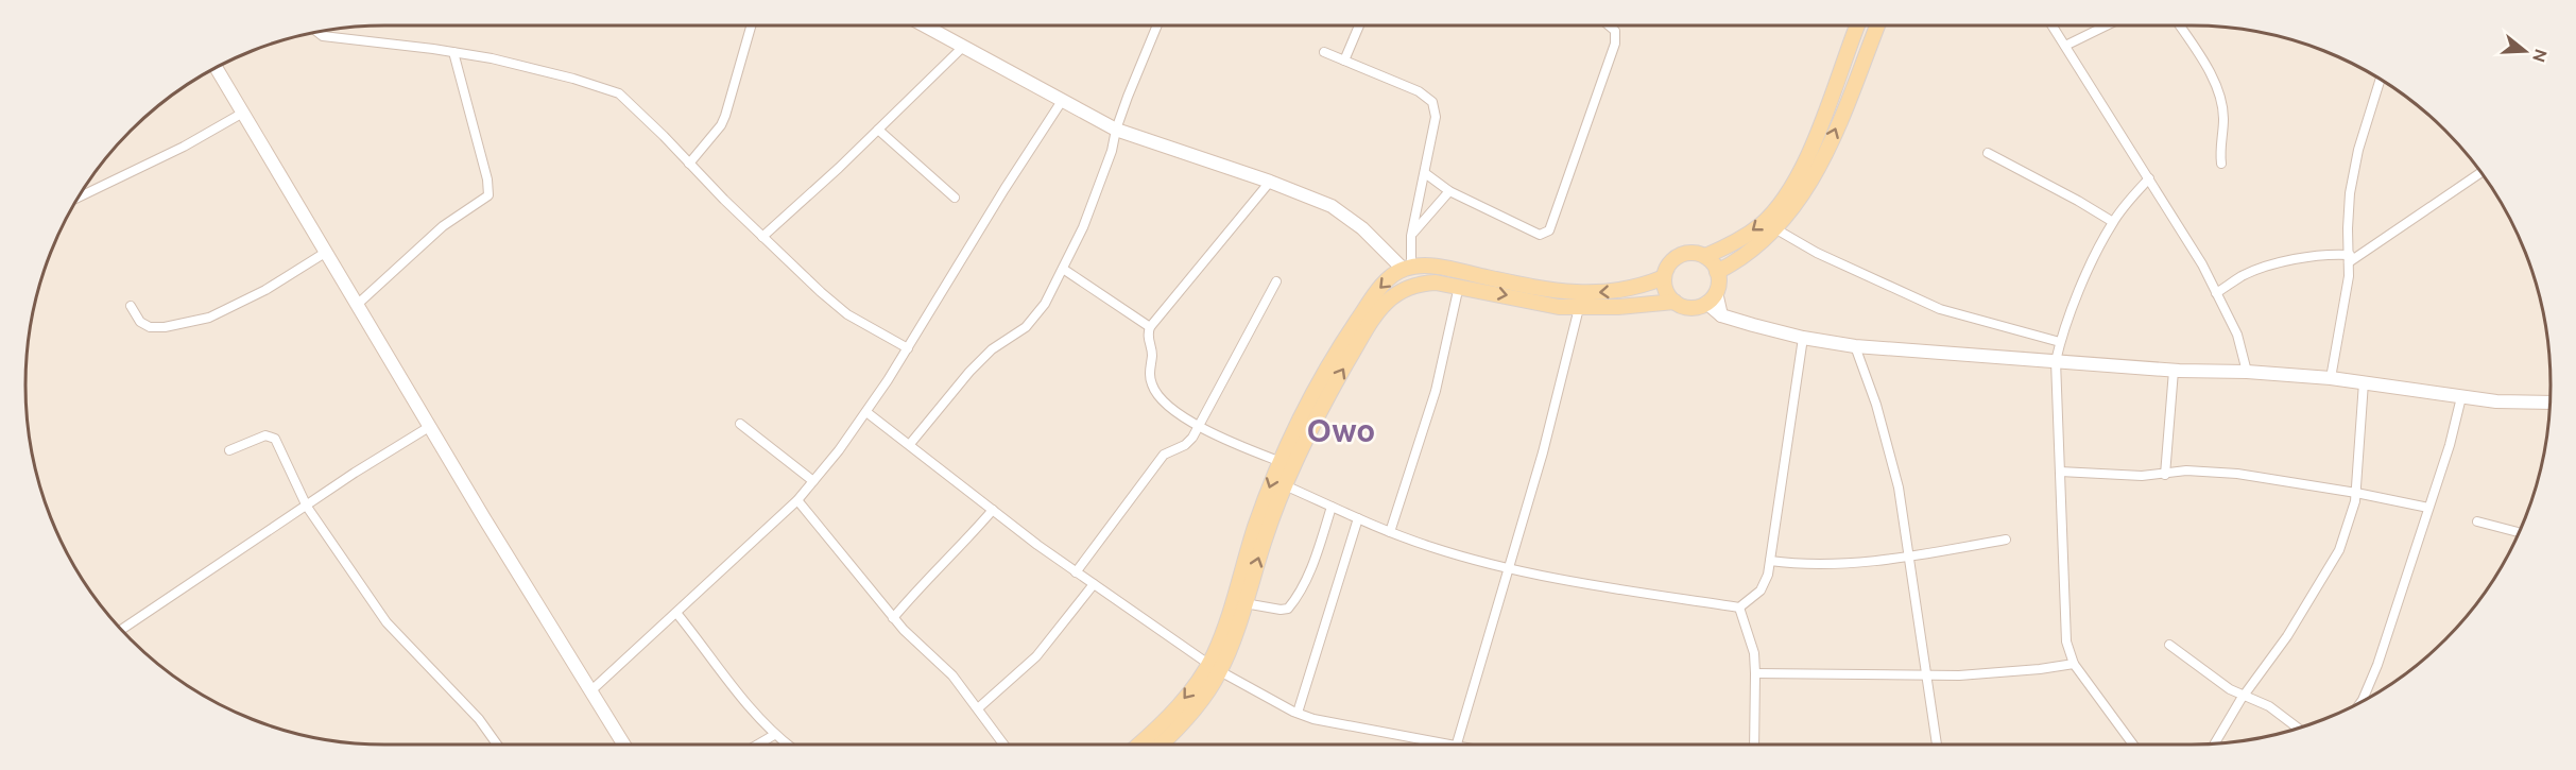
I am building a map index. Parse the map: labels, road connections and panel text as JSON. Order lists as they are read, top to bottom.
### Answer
{
  "districts": ["Owo"],
  "north": "right"
}
